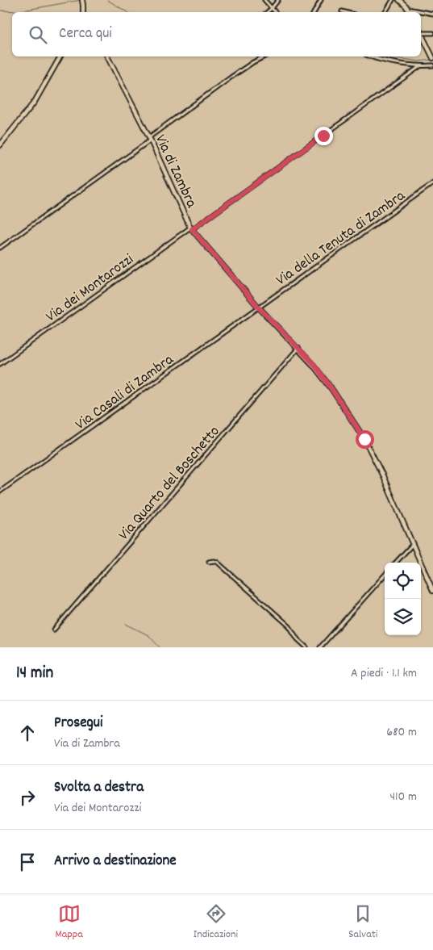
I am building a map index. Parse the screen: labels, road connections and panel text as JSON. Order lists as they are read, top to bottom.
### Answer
{
  "streets": {
    "street": [
      "Via di Zambra",
      "Via della Tenuta di Zambra",
      "Via dei Montarozzi",
      "Via Casali di Zambra",
      "Via Quarto del Boschetto"
    ]
  },
  "crossings": [
    ["Via di Zambra", "Via della Tenuta di Zambra"],
    ["Via di Zambra", "Via dei Montarozzi"],
    ["Via di Zambra", "Via Casali di Zambra"],
    ["Via di Zambra", "Via Quarto del Boschetto"],
    ["Via della Tenuta di Zambra", "Via Casali di Zambra"]
  ],
  "page": {
    "search": "Cerca qui",
    "heading": ["14 min", "A piedi · 1.1 km"],
    "list": [
      ["Prosegui", "Via di Zambra", "680 m"],
      ["Svolta a destra", "Via dei Montarozzi", "410 m"],
      "Arrivo a destinazione"
    ],
    "nav": ["Mappa", "Indicazioni", "Salvati"]
  }
}
